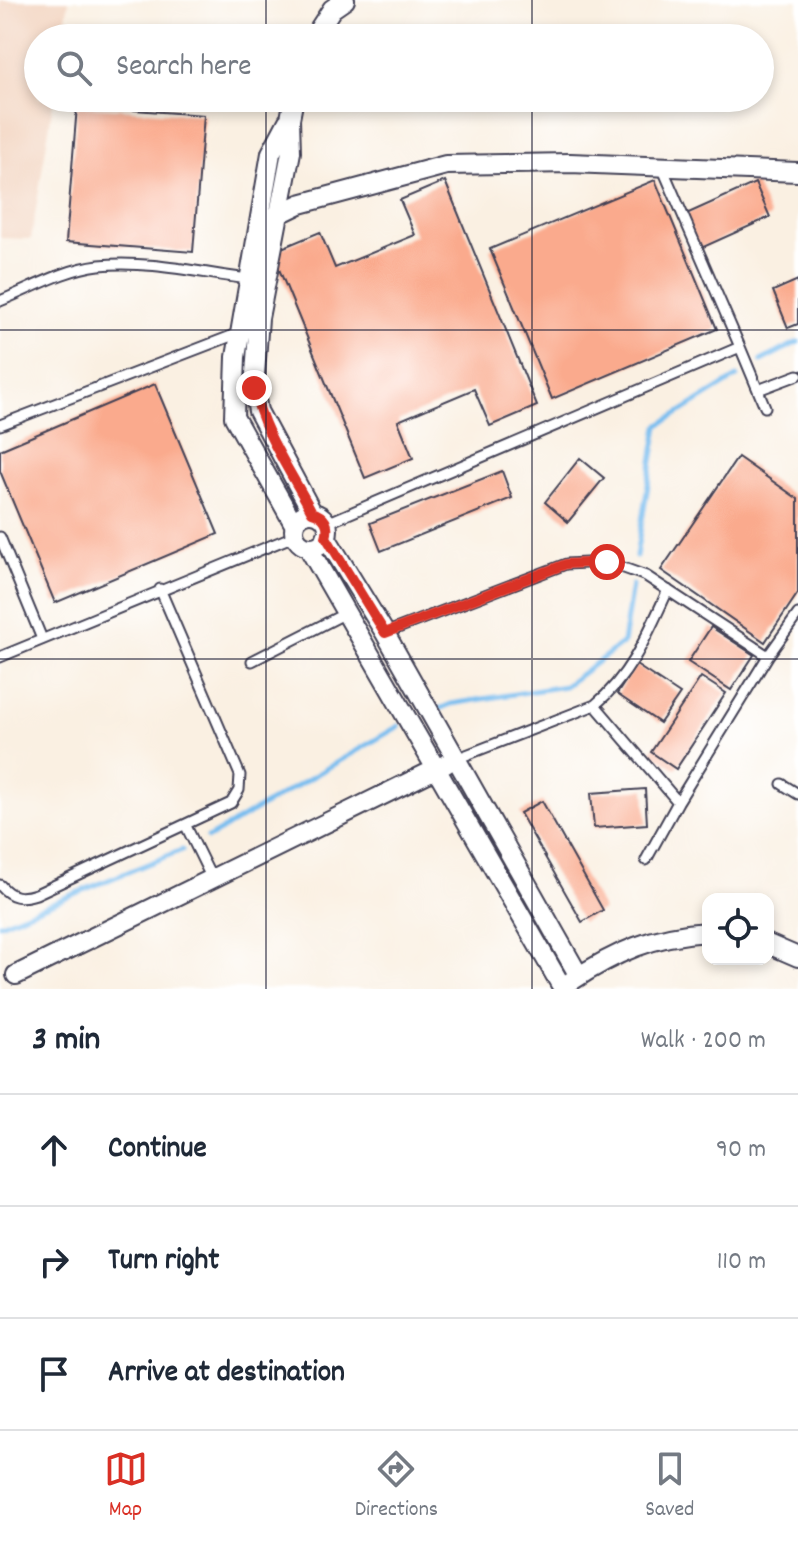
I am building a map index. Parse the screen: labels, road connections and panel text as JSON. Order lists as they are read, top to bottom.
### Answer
{
  "page": {
    "search": "Search here",
    "heading": ["3 min", "Walk · 200 m"],
    "list": [
      ["Continue", "90 m"],
      ["Turn right", "110 m"],
      "Arrive at destination"
    ],
    "nav": ["Map", "Directions", "Saved"]
  }
}
